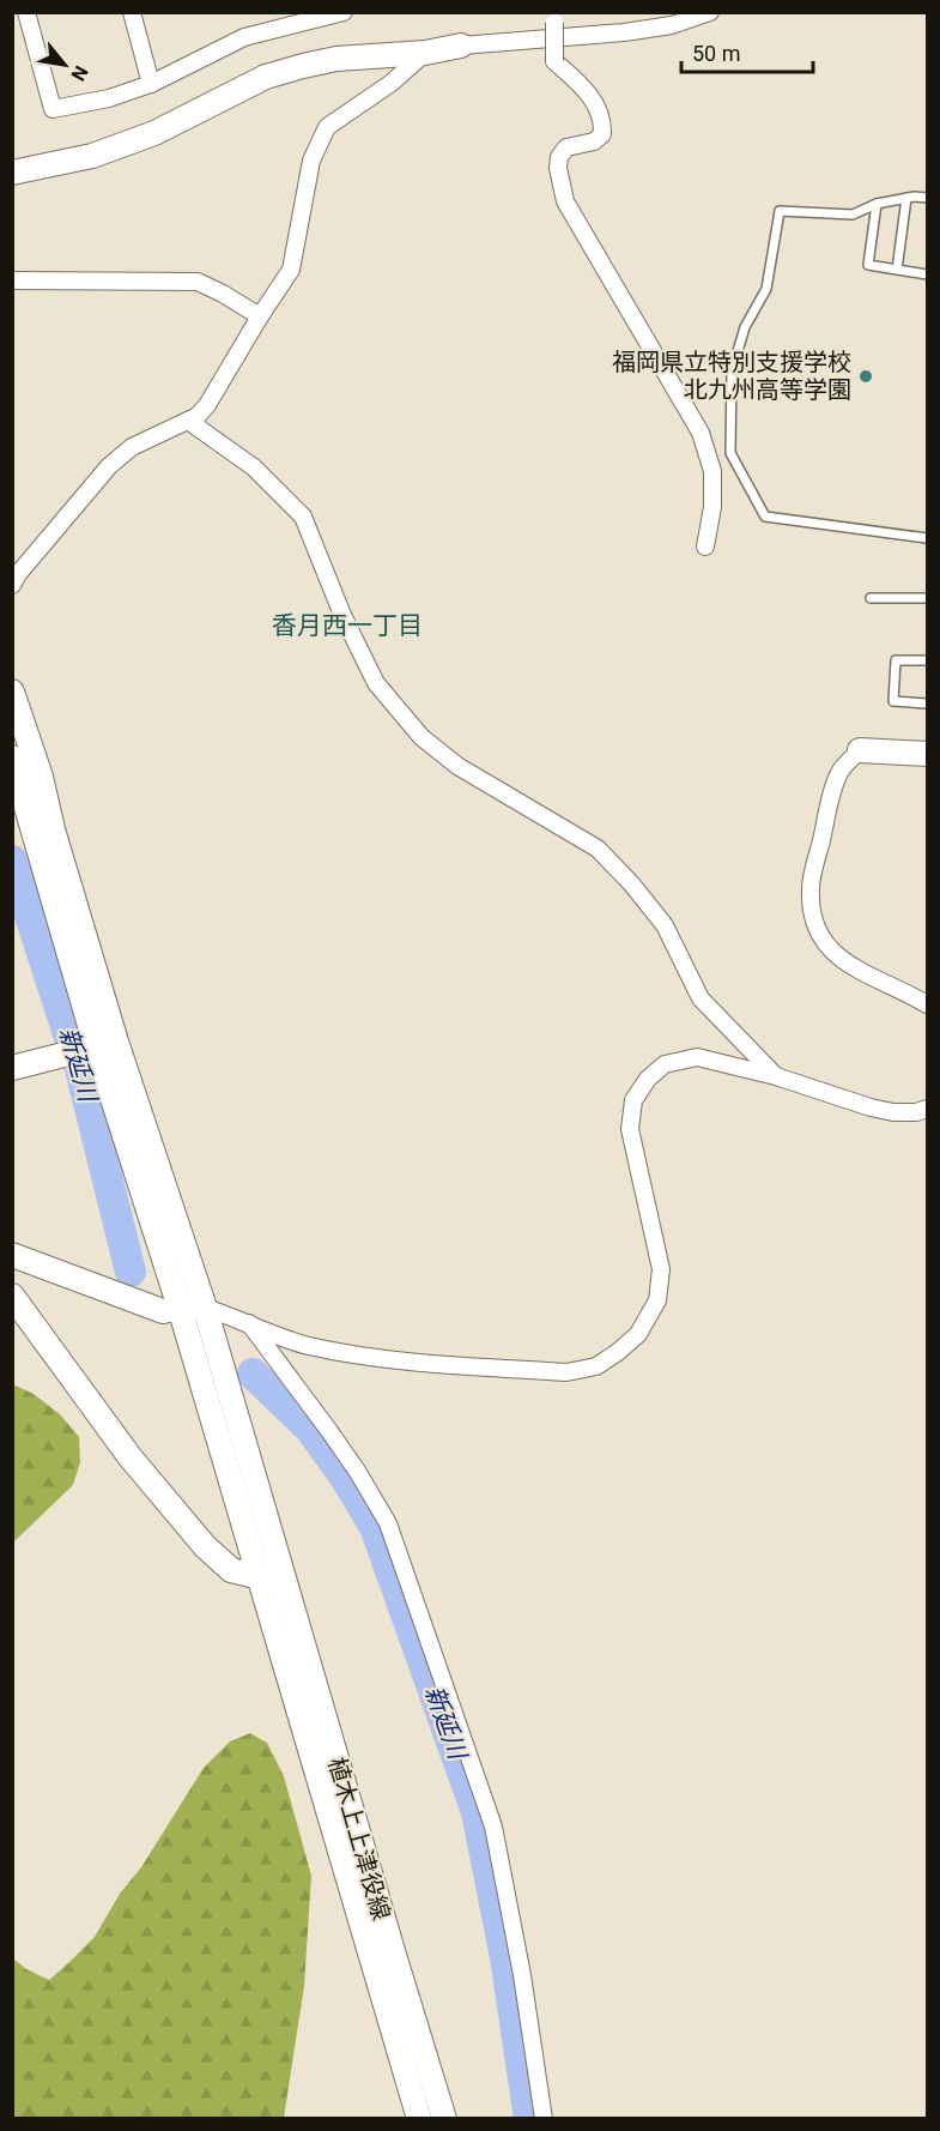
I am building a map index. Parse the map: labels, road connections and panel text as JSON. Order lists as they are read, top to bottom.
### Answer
{
  "streets": {
    "street": ["植木上上津役線"]
  },
  "districts": ["香月西一丁目"],
  "water": ["新延川"],
  "places": ["福岡県立特別支援学校 北九州高等学園"],
  "scale_bar": "50 m",
  "north": "bottom right"
}
